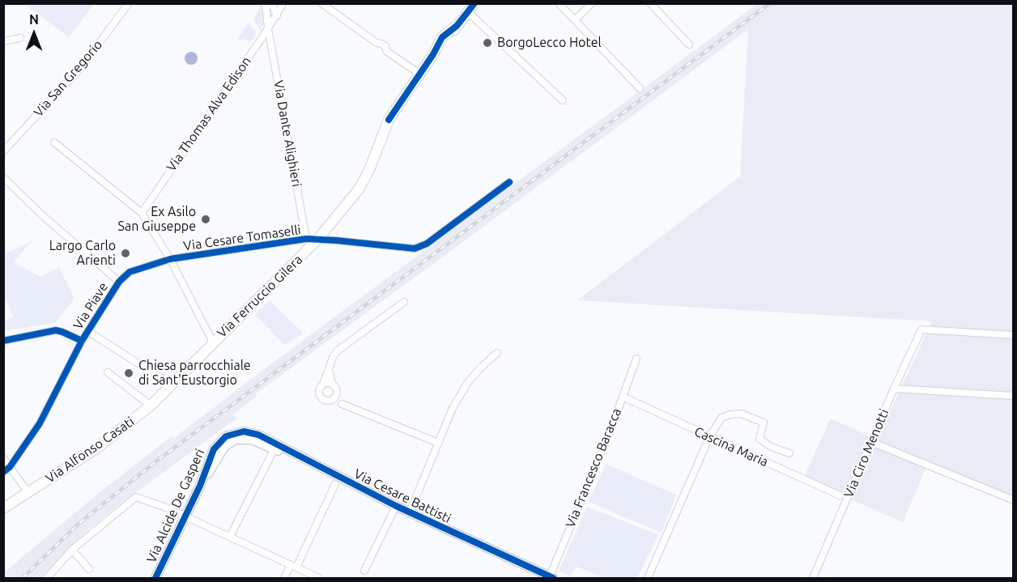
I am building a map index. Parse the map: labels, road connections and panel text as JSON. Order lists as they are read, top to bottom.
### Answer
{
  "streets": {
    "main road": ["Via Ferruccio Gilera", "Via Alfonso Casati"],
    "street": [
      "Via San Gregorio",
      "Via Thomas Alva Edison",
      "Via Dante Alighieri",
      "Via Cesare Tomaselli",
      "Via Piave",
      "Cascina Maria",
      "Via Ciro Menotti",
      "Via Francesco Baracca",
      "Via Cesare Battisti",
      "Via Alcide De Gasperi"
    ]
  },
  "crossings": [
    ["Via Thomas Alva Edison", "Via Dante Alighieri"],
    ["Via Dante Alighieri", "Via Cesare Tomaselli"],
    ["Via Cesare Tomaselli", "Via Ferruccio Gilera"],
    ["Via Cesare Tomaselli", "Via Piave"],
    ["Via Ferruccio Gilera", "Via Alfonso Casati"],
    ["Cascina Maria", "Via Francesco Baracca"],
    ["Via Francesco Baracca", "Via Cesare Battisti"],
    ["Via Cesare Battisti", "Via Alcide De Gasperi"]
  ],
  "places": [
    "BorgoLecco Hotel",
    "Ex Asilo San Giuseppe",
    "Largo Carlo Arienti",
    "Chiesa parrocchiale di Sant'Eustorgio"
  ],
  "north": "top"
}
